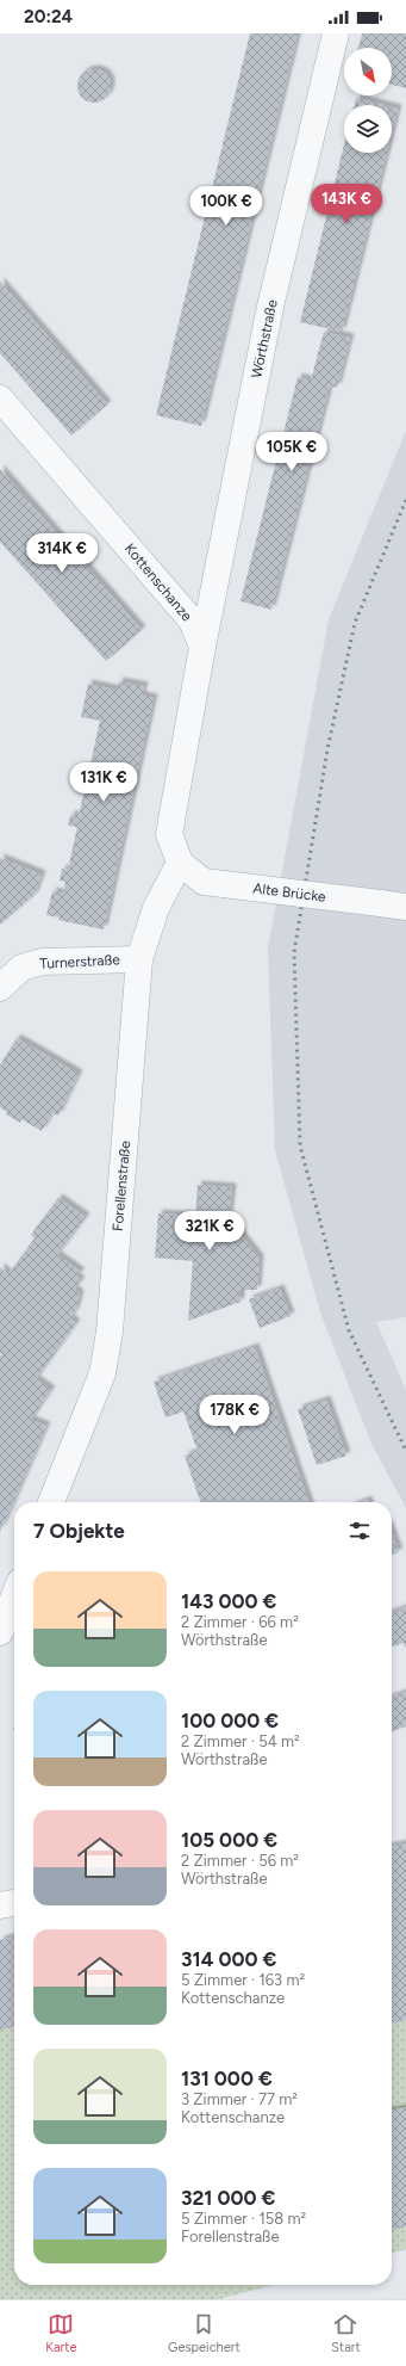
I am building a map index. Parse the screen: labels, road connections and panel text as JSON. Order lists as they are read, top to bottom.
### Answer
{
  "streets": {
    "street": [
      "Wörthstraße",
      "Kottenschanze",
      "Alte Brücke",
      "Turnerstraße",
      "Forellenstraße"
    ]
  },
  "crossings": [
    ["Wörthstraße", "Kottenschanze"],
    ["Alte Brücke", "Forellenstraße"],
    ["Turnerstraße", "Forellenstraße"]
  ],
  "north": "bottom right",
  "page": {
    "status": "20:24",
    "price": [
      "143K €",
      "100K €",
      "105K €",
      "314K €",
      "131K €",
      "321K €",
      "178K €"
    ],
    "heading": "7 Objekte",
    "list": [
      {
        "name": "143 000 €",
        "note": "2 Zimmer · 66 m² · Wörthstraße"
      },
      {
        "name": "100 000 €",
        "note": "2 Zimmer · 54 m² · Wörthstraße"
      },
      {
        "name": "105 000 €",
        "note": "2 Zimmer · 56 m² · Wörthstraße"
      },
      {
        "name": "314 000 €",
        "note": "5 Zimmer · 163 m² · Kottenschanze"
      },
      {
        "name": "131 000 €",
        "note": "3 Zimmer · 77 m² · Kottenschanze"
      },
      {
        "name": "321 000 €",
        "note": "5 Zimmer · 158 m² · Forellenstraße"
      }
    ],
    "tabs": ["Karte", "Gespeichert", "Start"]
  }
}
